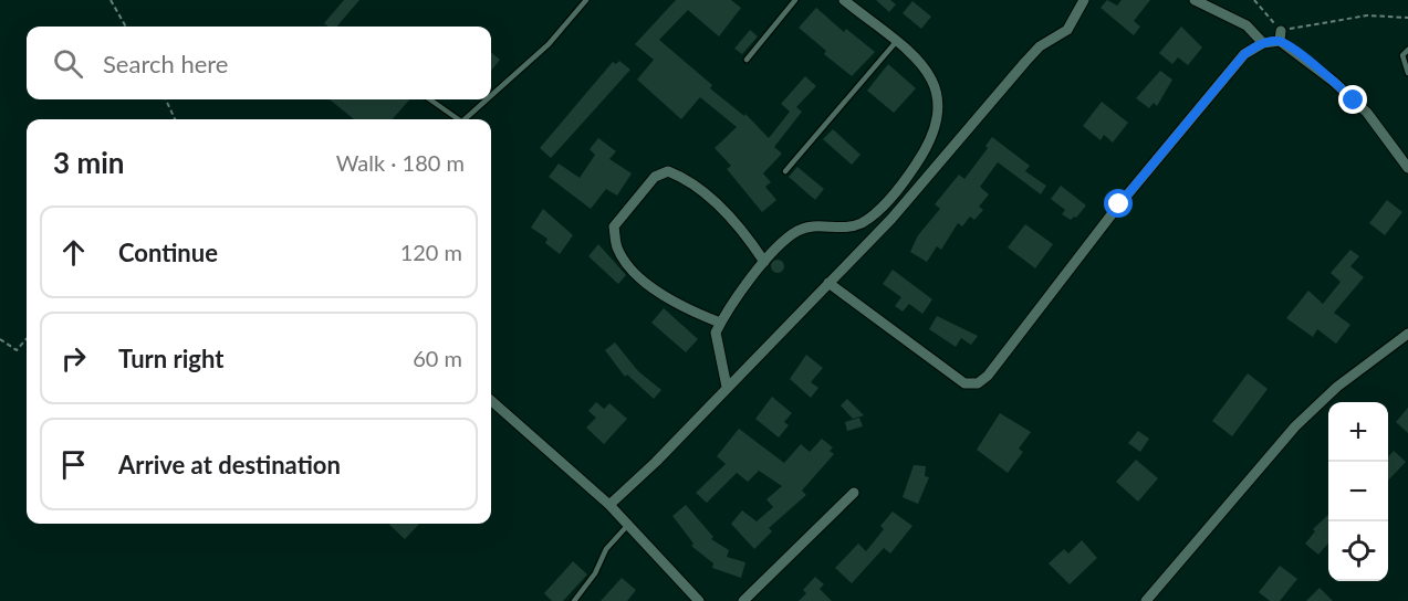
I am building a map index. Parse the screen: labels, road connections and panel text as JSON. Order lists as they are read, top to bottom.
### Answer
{
  "page": {
    "search": "Search here",
    "heading": ["3 min", "Walk · 180 m"],
    "list": [
      ["Continue", "120 m"],
      ["Turn right", "60 m"],
      "Arrive at destination"
    ],
    "map_buttons": ["+", "−"]
  }
}
